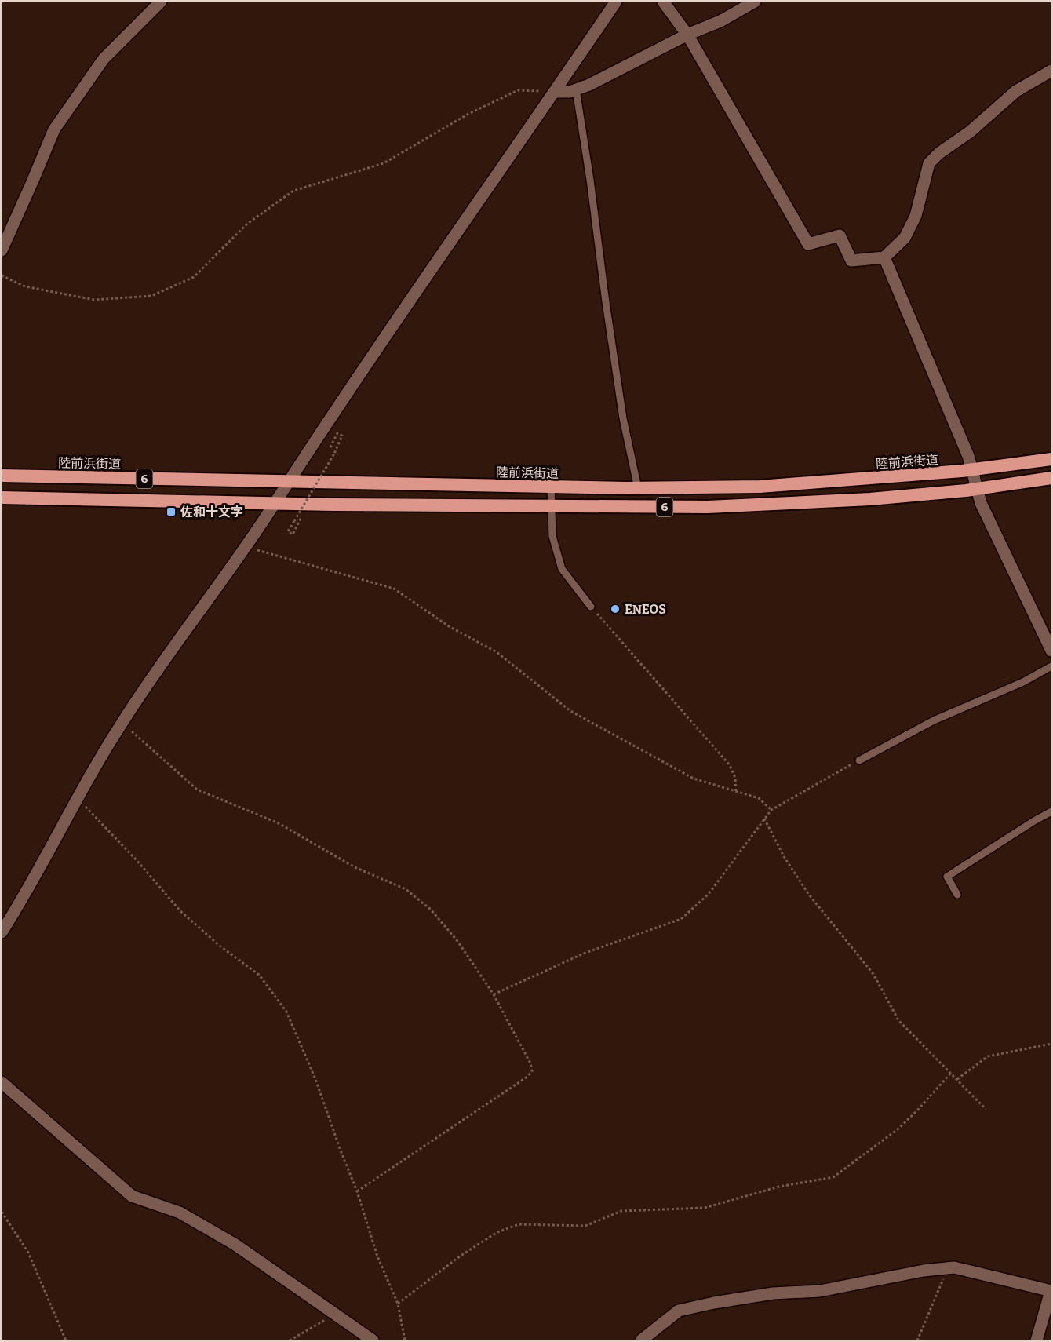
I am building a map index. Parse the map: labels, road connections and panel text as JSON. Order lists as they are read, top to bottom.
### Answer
{
  "streets": {
    "highway": ["陸前浜街道", "6"]
  },
  "places": {
    "transit": ["佐和十文字"],
    "other": ["ENEOS"]
  }
}
